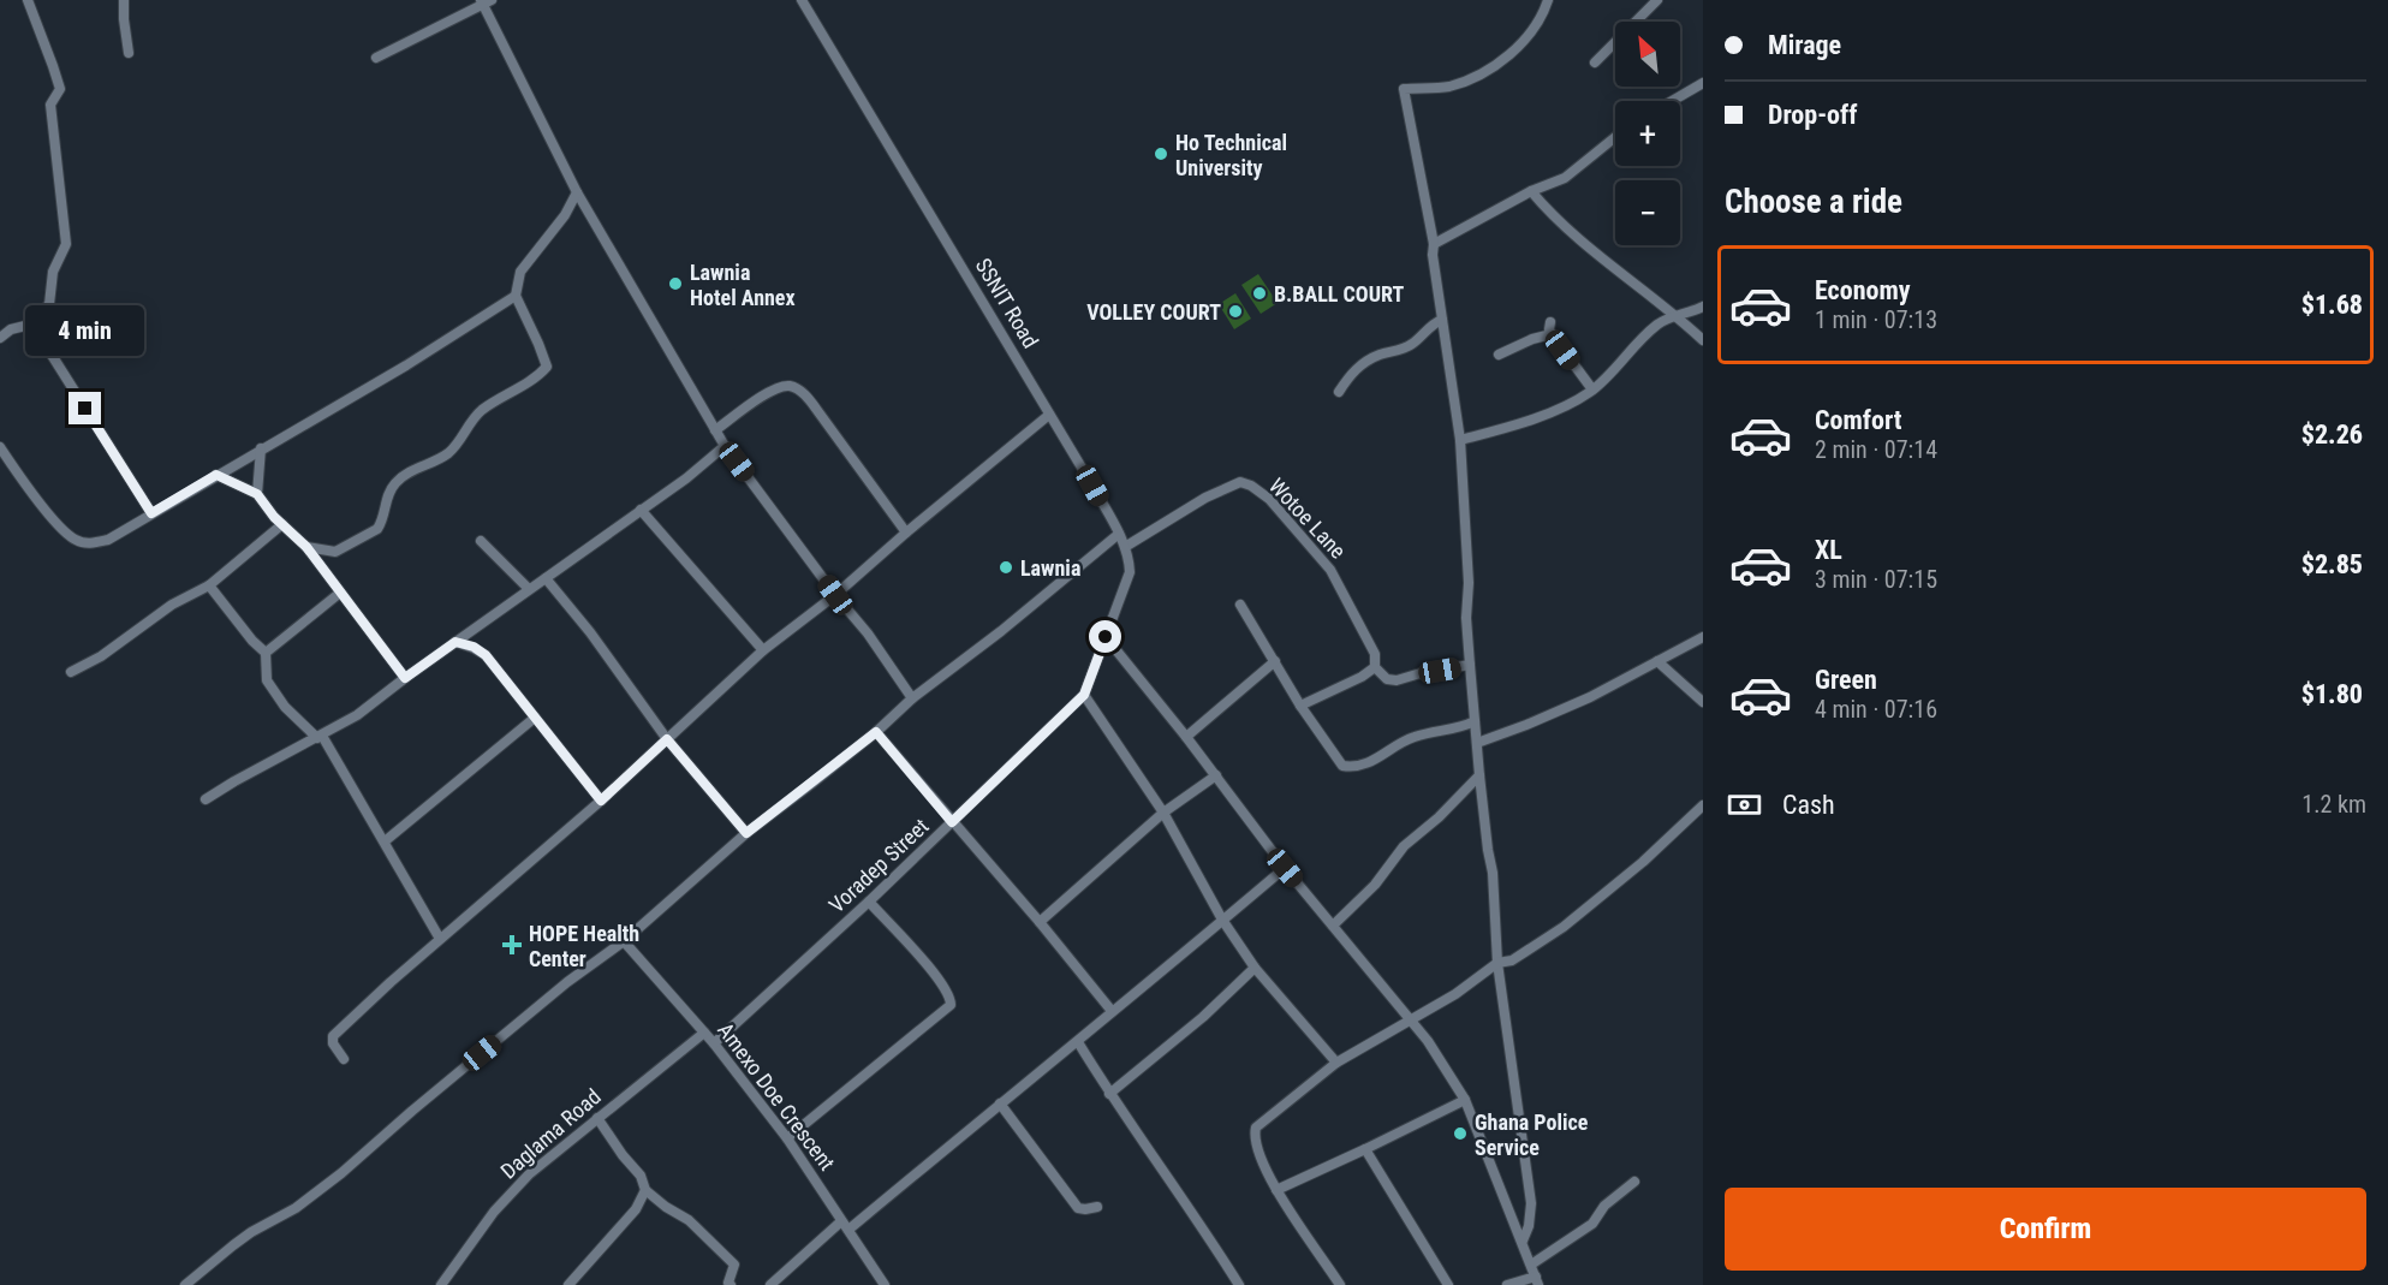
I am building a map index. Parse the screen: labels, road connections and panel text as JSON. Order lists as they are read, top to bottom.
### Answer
{
  "streets": {
    "street": [
      "SSNIT Road",
      "Wotoe Lane",
      "Voradep Street",
      "Amexo Doe Crescent",
      "Daglama Road"
    ]
  },
  "crossings": [
    ["SSNIT Road", "Wotoe Lane"],
    ["SSNIT Road", "Voradep Street"],
    ["Voradep Street", "Amexo Doe Crescent"],
    ["Amexo Doe Crescent", "Daglama Road"]
  ],
  "places": {
    "other": [
      "Ho Technical University",
      "Lawnia Hotel Annex",
      "B.BALL COURT",
      "VOLLEY COURT",
      "Lawnia",
      "Ghana Police Service"
    ],
    "health": ["HOPE Health Center"]
  },
  "north": "top left",
  "page": {
    "banner": ["Mirage", "Drop-off"],
    "map_buttons": ["+", "−"],
    "heading": "Choose a ride",
    "list": [
      {
        "name": "Economy",
        "note": "1 min · 07:13",
        "value": "$1.68"
      },
      {
        "name": "Comfort",
        "note": "2 min · 07:14",
        "value": "$2.26"
      },
      {
        "name": "XL",
        "note": "3 min · 07:15",
        "value": "$2.85"
      },
      {
        "name": "Green",
        "note": "4 min · 07:16",
        "value": "$1.80"
      }
    ],
    "bubble": "4 min",
    "pay": ["Cash", "1.2 km"],
    "buttons": "Confirm"
  }
}
